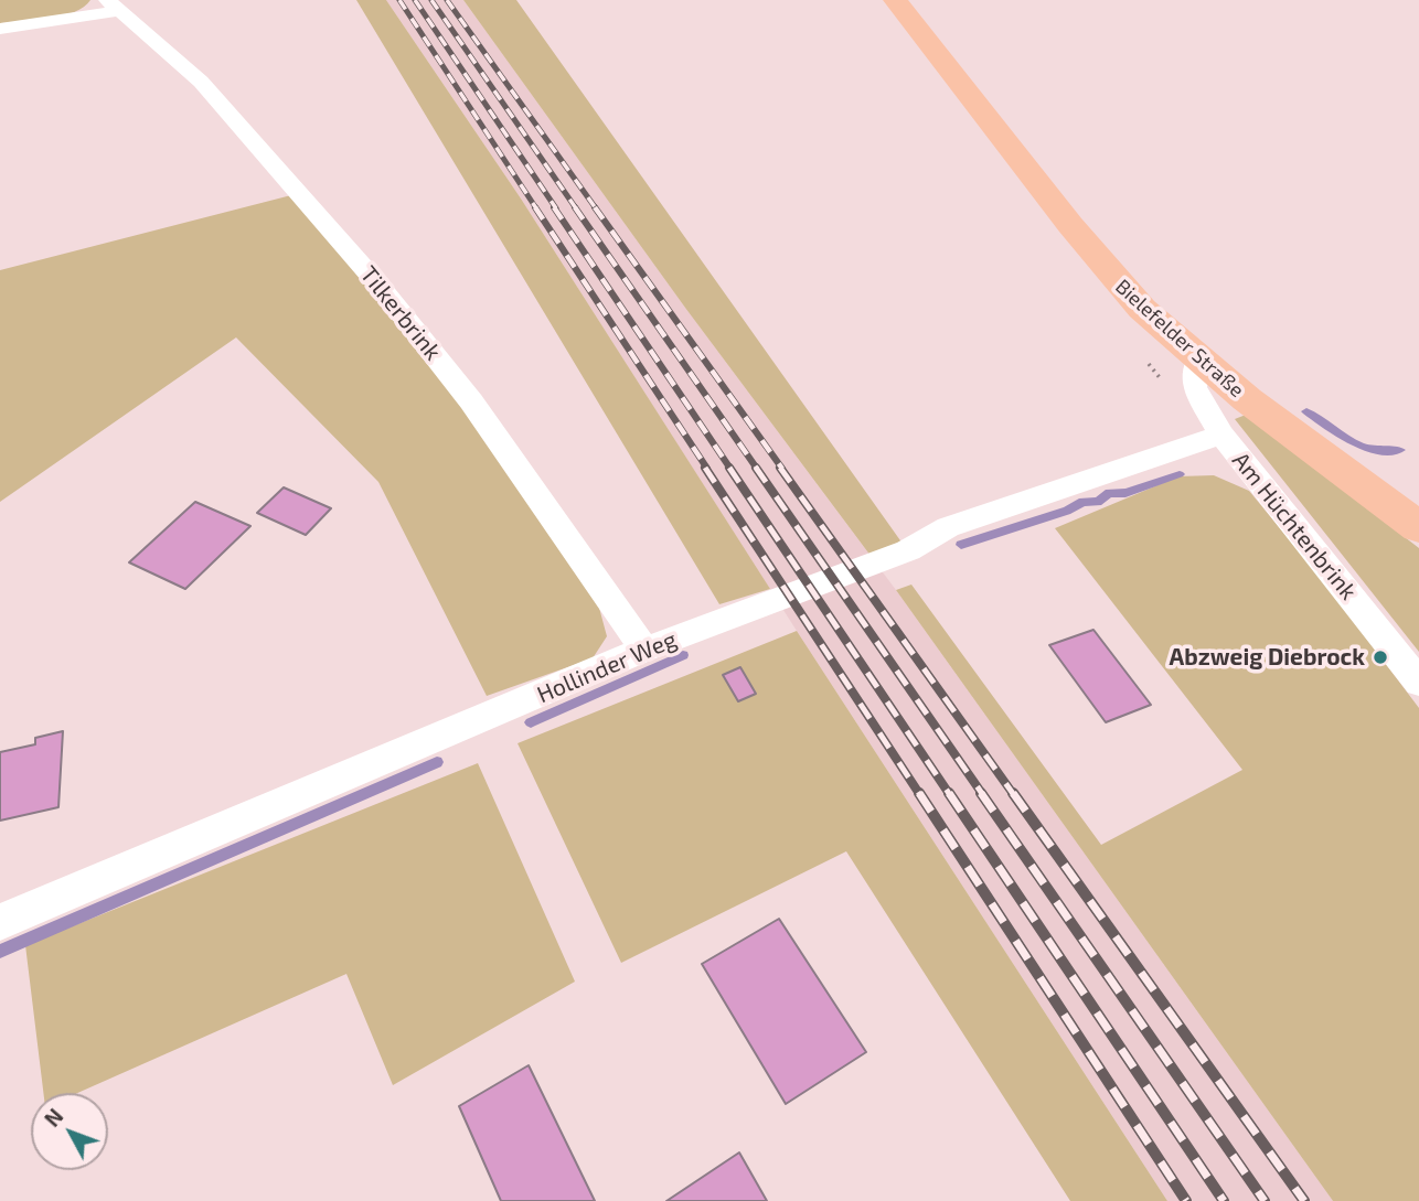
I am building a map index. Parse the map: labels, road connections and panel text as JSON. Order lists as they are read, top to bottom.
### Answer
{
  "streets": {
    "main road": ["Bielefelder Straße"],
    "street": ["Tilkerbrink", "Am Hüchtenbrink", "Hollinder Weg"]
  },
  "crossings": [
    ["Tilkerbrink", "Hollinder Weg"],
    ["Bielefelder Straße", "Am Hüchtenbrink"],
    ["Am Hüchtenbrink", "Hollinder Weg"]
  ],
  "places": ["Abzweig Diebrock"],
  "north": "top left"
}
